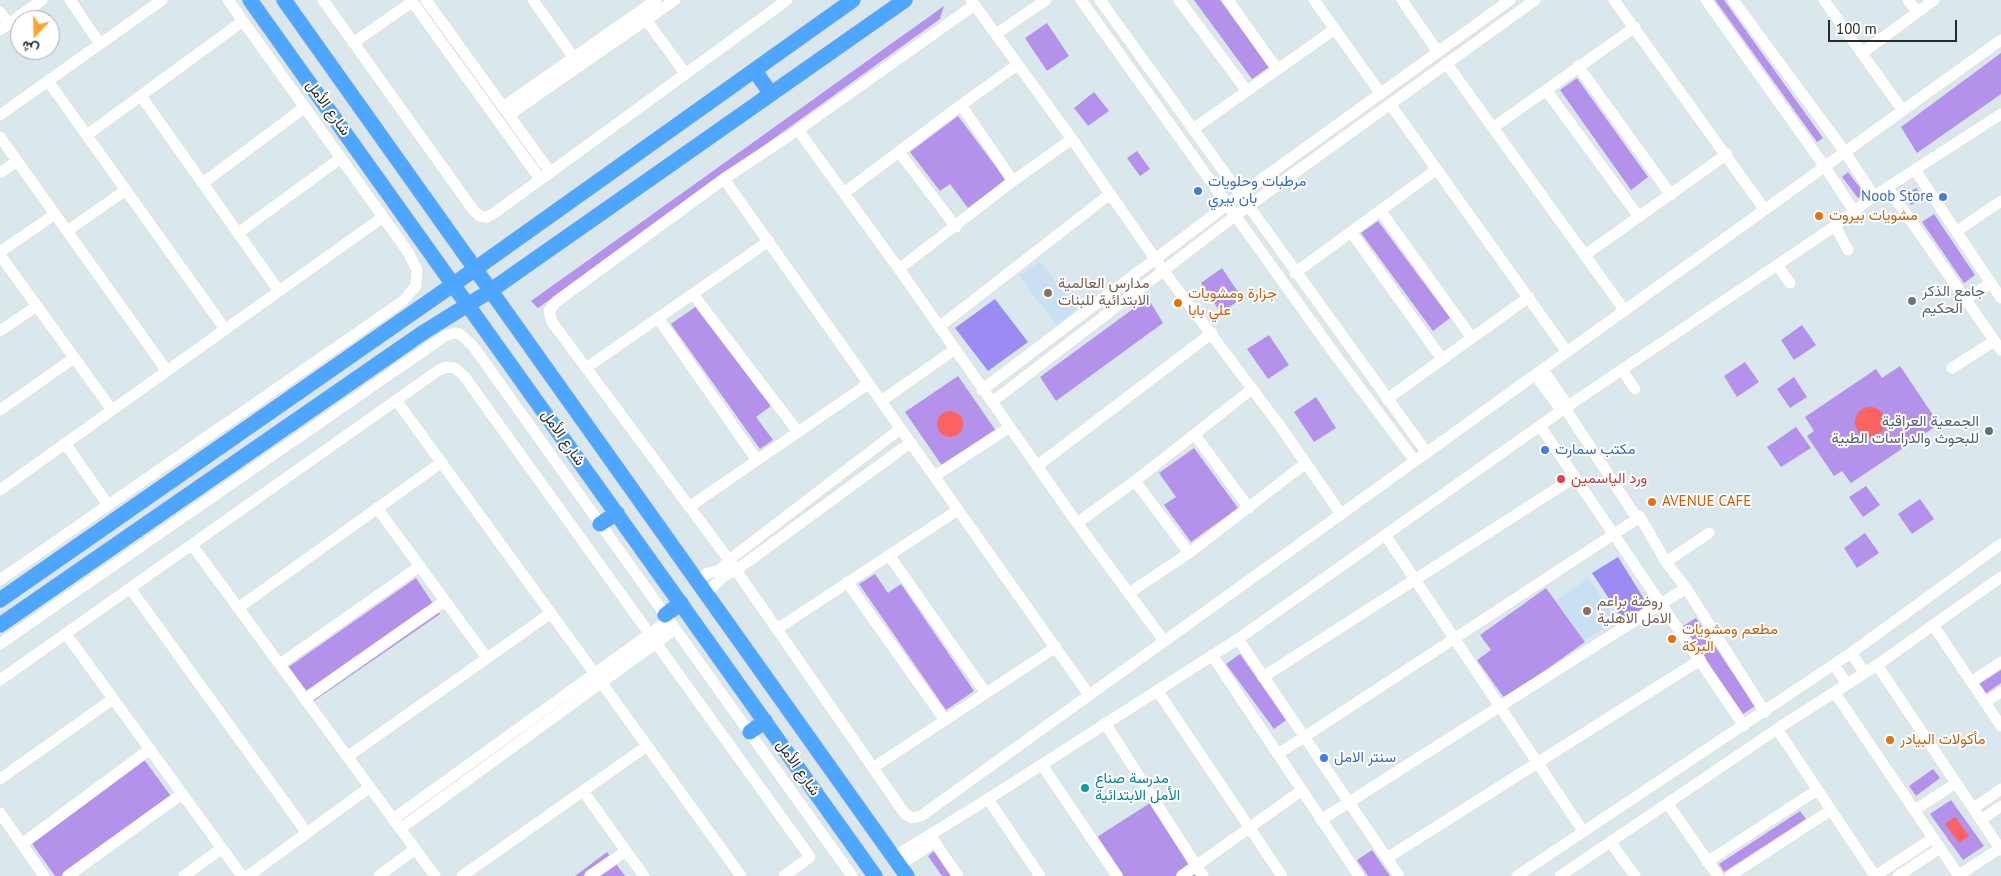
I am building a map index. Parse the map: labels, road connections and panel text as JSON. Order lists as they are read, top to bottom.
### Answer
{
  "streets": {
    "main road": ["شارع الأمل"]
  },
  "places": [
    "مرطبات وحلويات بان بيري",
    "Noob Store",
    "مشويات بيروت",
    "مدارس العالمية الابتدائية للبنات",
    "جامع الذكر الحكيم",
    "جزارة ومشويات علي بابا",
    "الجمعية العراقية للبحوث والدراسات الطبية",
    "مكتب سمارت",
    "ورد الياسمين",
    "AVENUE CAFE",
    "روضة براعم الامل الاهلية",
    "مطعم ومشويات البركة",
    "مأكولات البيادر",
    "سنتر الامل",
    "مدرسة صناع الأمل الابتدائية"
  ],
  "scale_bar": "100 m",
  "north": "bottom"
}
